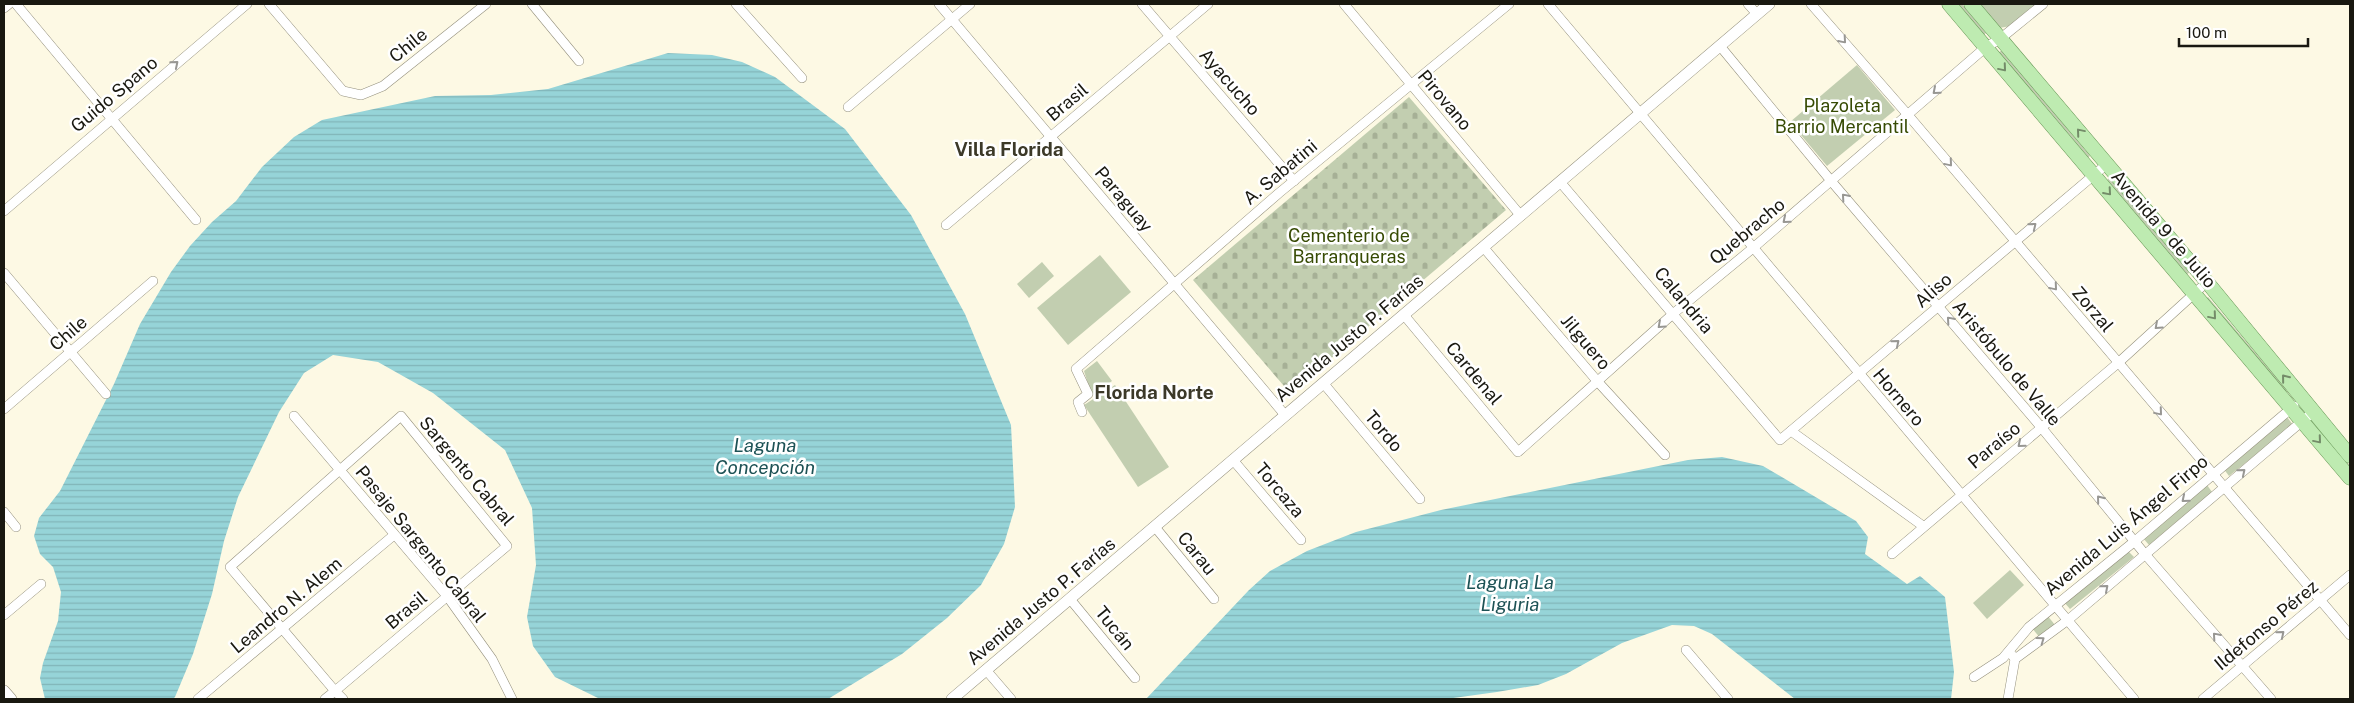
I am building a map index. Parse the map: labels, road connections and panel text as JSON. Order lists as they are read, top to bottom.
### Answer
{
  "streets": {
    "main road": ["Avenida 9 de Julio"],
    "street": [
      "Chile",
      "Ayacucho",
      "Guido Spano",
      "Pirovano",
      "Brasil",
      "A. Sabatini",
      "Paraguay",
      "Quebracho",
      "Aliso",
      "Calandria",
      "Zorzal",
      "Avenida Justo P. Farías",
      "Jilguero",
      "Aristóbulo de Valle",
      "Cardenal",
      "Hornero",
      "Tordo",
      "Paraíso",
      "Sargento Cabral",
      "Torcaza",
      "Avenida Luis Ángel Firpo",
      "Pasaje Sargento Cabral",
      "Carau",
      "Leandro N. Alem",
      "Ildefonso Pérez",
      "Tucán"
    ]
  },
  "crossings": [
    ["Ayacucho", "Brasil"],
    ["Ayacucho", "A. Sabatini"],
    ["Pirovano", "A. Sabatini"],
    ["Pirovano", "Avenida Justo P. Farías"],
    ["Brasil", "Paraguay"],
    ["Brasil", "Sargento Cabral"],
    ["Brasil", "Pasaje Sargento Cabral"],
    ["A. Sabatini", "Paraguay"],
    ["Paraguay", "Avenida Justo P. Farías"],
    ["Avenida 9 de Julio", "Quebracho"],
    ["Avenida 9 de Julio", "Aliso"],
    ["Avenida 9 de Julio", "Paraíso"],
    ["Avenida 9 de Julio", "Avenida Luis Ángel Firpo"],
    ["Quebracho", "Calandria"],
    ["Quebracho", "Zorzal"],
    ["Quebracho", "Jilguero"],
    ["Quebracho", "Aristóbulo de Valle"],
    ["Quebracho", "Cardenal"],
    ["Quebracho", "Hornero"],
    ["Aliso", "Calandria"],
    ["Aliso", "Zorzal"],
    ["Aliso", "Aristóbulo de Valle"],
    ["Aliso", "Hornero"],
    ["Calandria", "Avenida Justo P. Farías"],
    ["Zorzal", "Paraíso"],
    ["Zorzal", "Avenida Luis Ángel Firpo"],
    ["Zorzal", "Ildefonso Pérez"],
    ["Avenida Justo P. Farías", "Jilguero"],
    ["Avenida Justo P. Farías", "Aristóbulo de Valle"],
    ["Avenida Justo P. Farías", "Cardenal"],
    ["Avenida Justo P. Farías", "Hornero"],
    ["Avenida Justo P. Farías", "Tordo"],
    ["Avenida Justo P. Farías", "Torcaza"],
    ["Avenida Justo P. Farías", "Carau"],
    ["Avenida Justo P. Farías", "Tucán"],
    ["Aristóbulo de Valle", "Paraíso"],
    ["Aristóbulo de Valle", "Avenida Luis Ángel Firpo"],
    ["Aristóbulo de Valle", "Ildefonso Pérez"],
    ["Hornero", "Paraíso"],
    ["Hornero", "Avenida Luis Ángel Firpo"],
    ["Sargento Cabral", "Pasaje Sargento Cabral"],
    ["Pasaje Sargento Cabral", "Leandro N. Alem"]
  ],
  "one_way": [
    "Guido Spano",
    "Quebracho",
    "Aliso",
    "Zorzal",
    "Aristóbulo de Valle",
    "Paraíso",
    "Ildefonso Pérez"
  ],
  "districts": ["Villa Florida", "Florida Norte"],
  "water": ["Laguna Concepción", "Laguna La Liguria"],
  "parks": ["Plazoleta Barrio Mercantil", "Cementerio de Barranqueras"],
  "scale_bar": "100 m"
}
